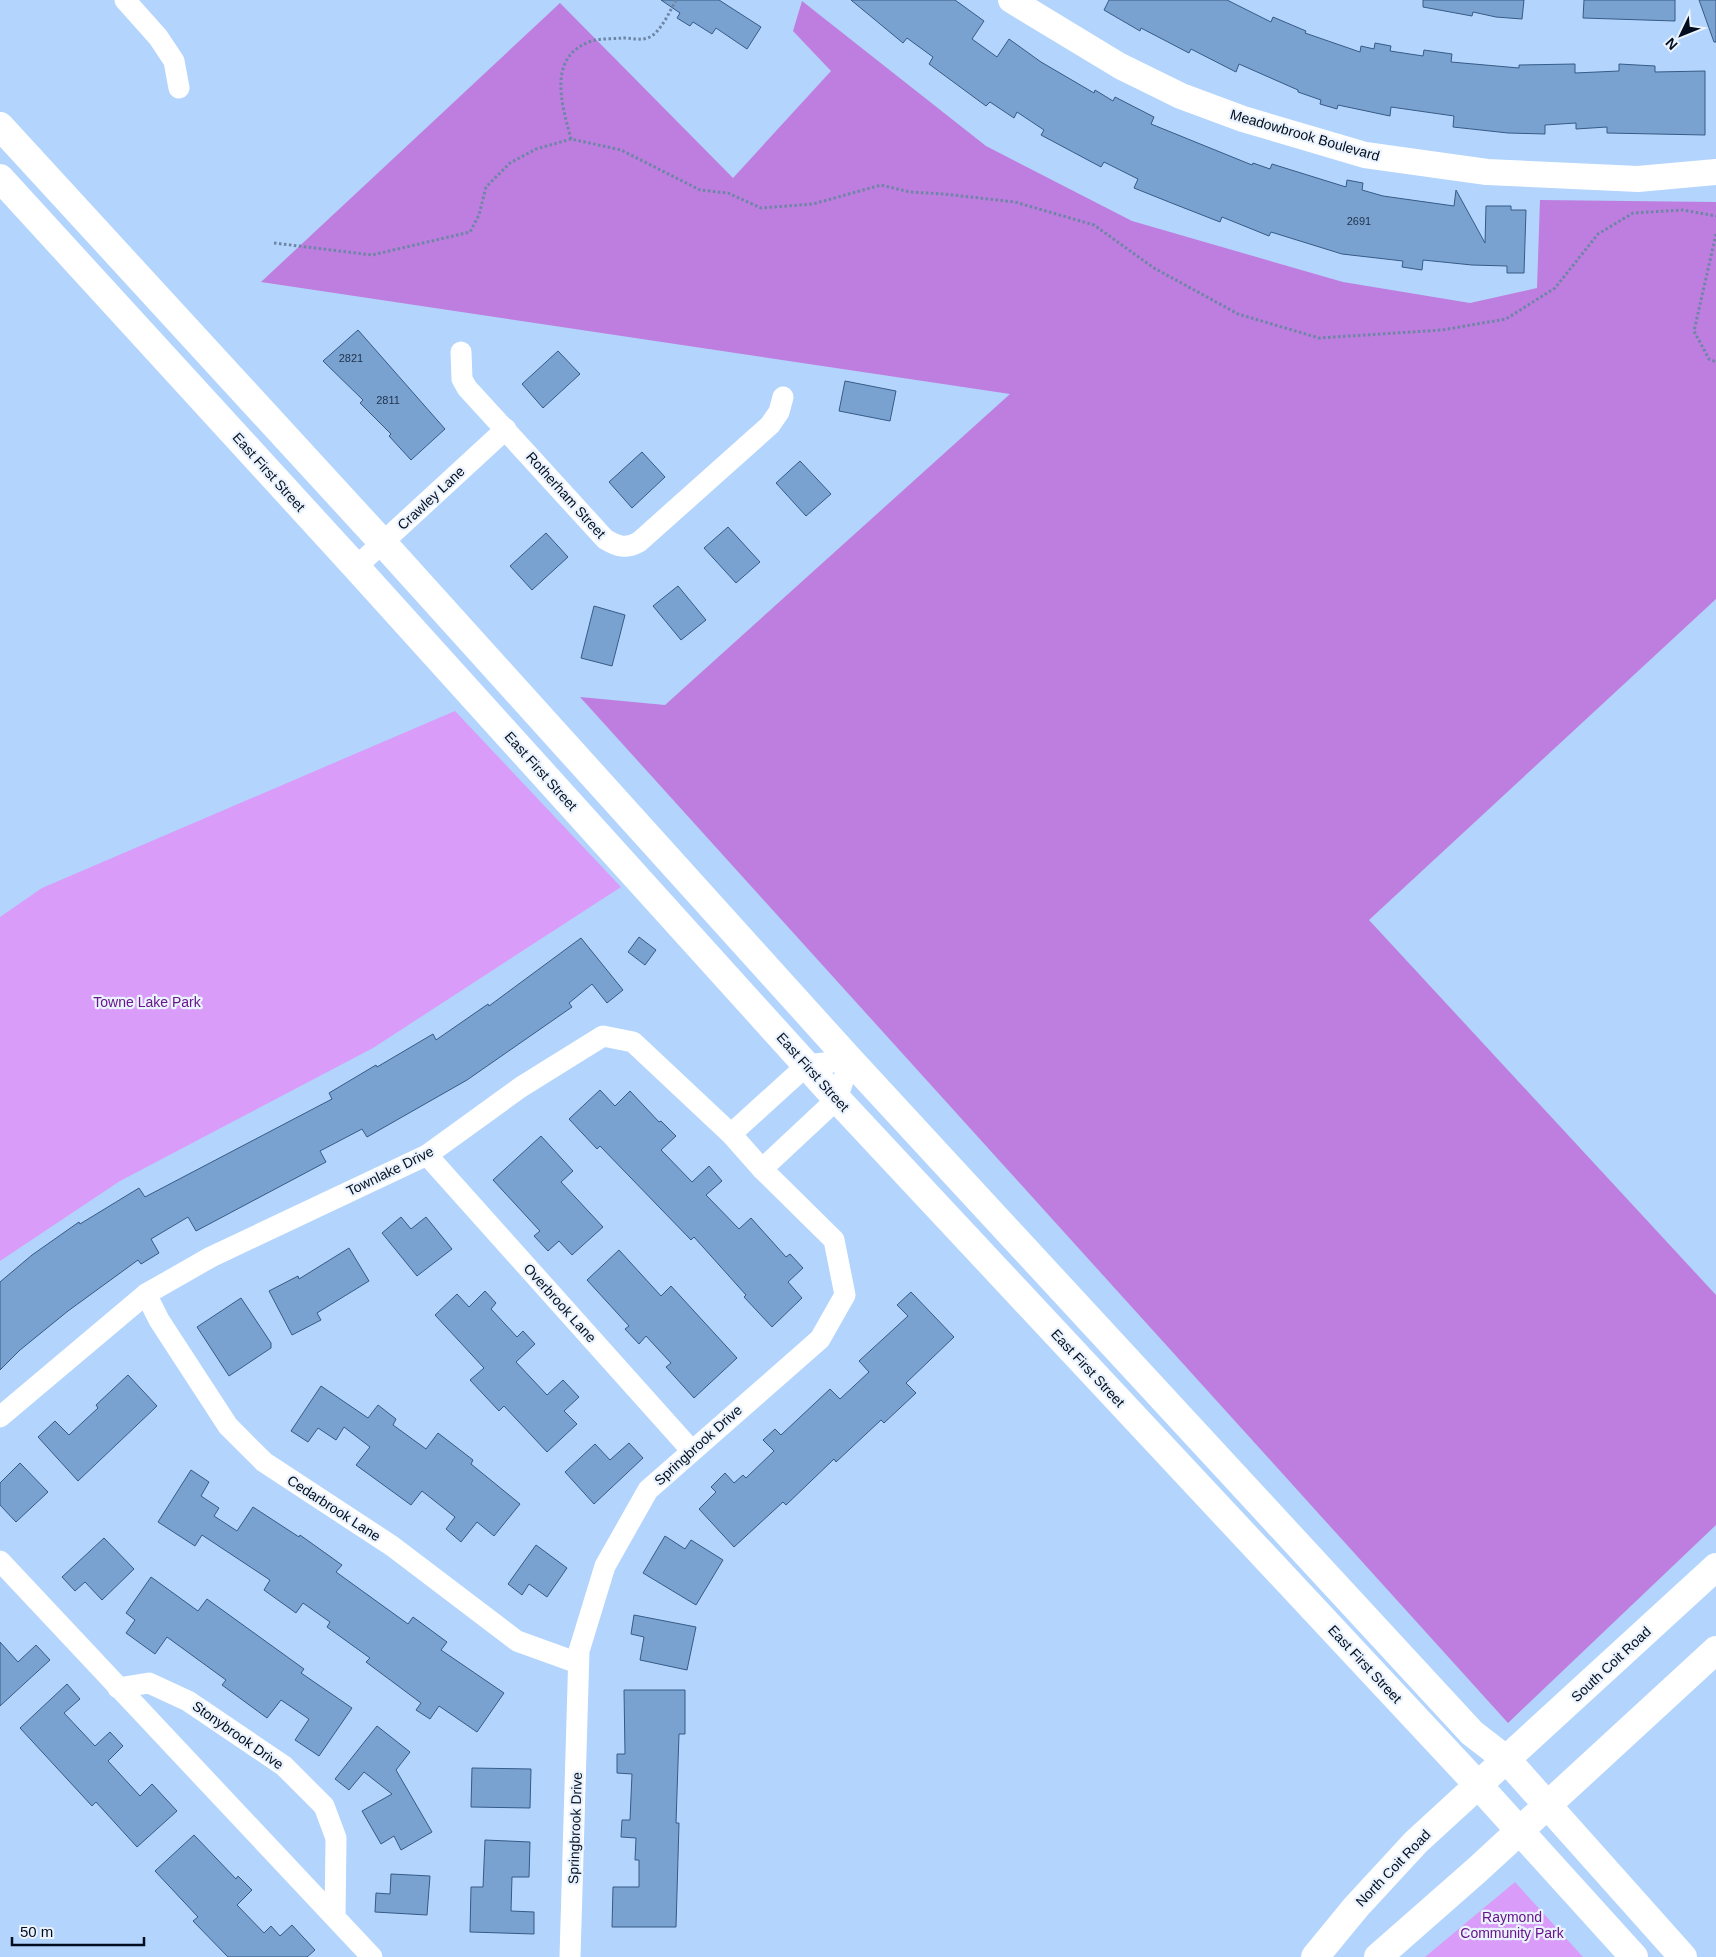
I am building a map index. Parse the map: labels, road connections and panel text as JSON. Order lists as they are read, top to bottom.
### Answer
{
  "streets": {
    "main road": ["East First Street", "South Coit Road", "North Coit Road"],
    "street": [
      "Meadowbrook Boulevard",
      "Rotherham Street",
      "Crawley Lane",
      "Townlake Drive",
      "Overbrook Lane",
      "Springbrook Drive",
      "Cedarbrook Lane",
      "Stonybrook Drive"
    ]
  },
  "crossings": [
    ["East First Street", "Crawley Lane"],
    ["East First Street", "South Coit Road"],
    ["East First Street", "North Coit Road"],
    ["Rotherham Street", "Crawley Lane"],
    ["Townlake Drive", "Overbrook Lane"],
    ["Townlake Drive", "Springbrook Drive"],
    ["Townlake Drive", "Cedarbrook Lane"],
    ["Overbrook Lane", "Springbrook Drive"],
    ["Springbrook Drive", "Cedarbrook Lane"],
    ["South Coit Road", "North Coit Road"]
  ],
  "parks": ["Towne Lake Park", "Raymond Community Park"],
  "house_numbers": ["2691", "2821", "2811"],
  "scale_bar": "50 m",
  "north": "bottom left"
}
